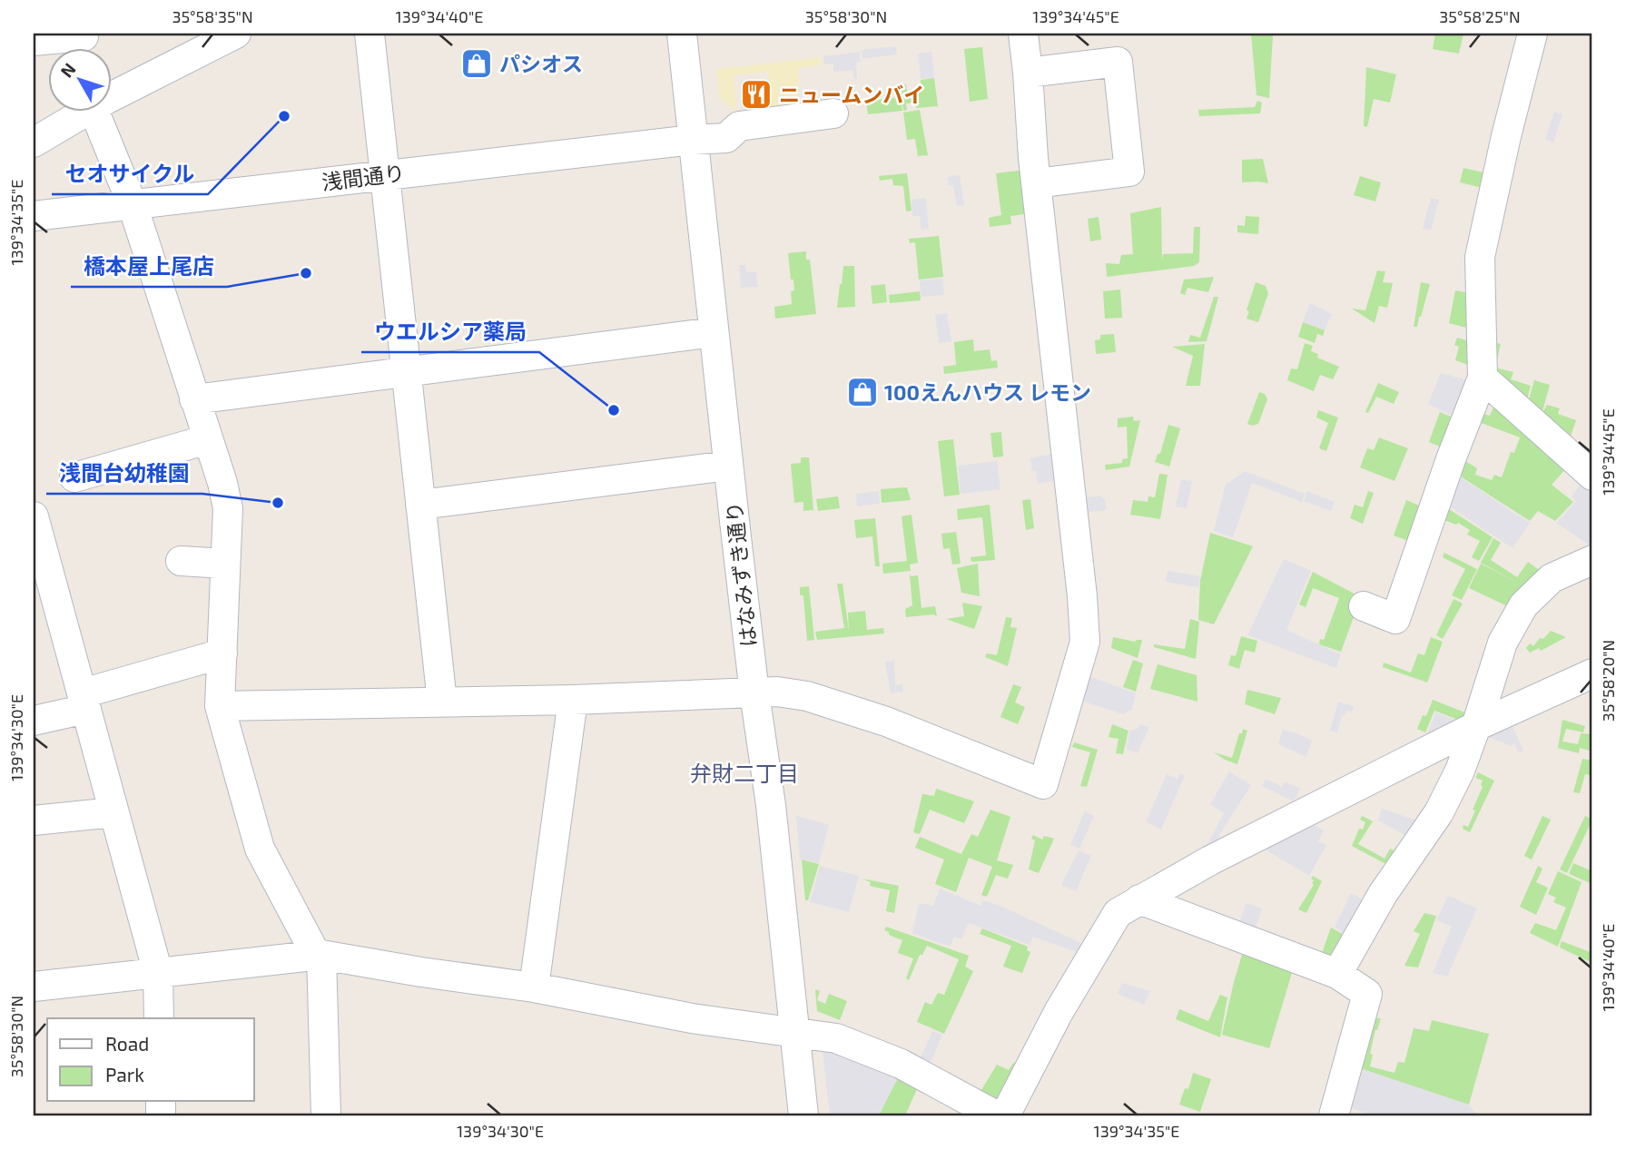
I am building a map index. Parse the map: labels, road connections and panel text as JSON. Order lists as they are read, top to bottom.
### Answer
{
  "streets": {
    "street": ["浅間通り", "はなみずき通り"]
  },
  "crossings": [
    ["浅間通り", "はなみずき通り"]
  ],
  "districts": ["弁財二丁目"],
  "places": {
    "shop": ["パシオス", "100えんハウス レモン"],
    "restaurant": ["ニュームンバイ"],
    "other": [
      "セオサイクル",
      "橋本屋上尾店",
      "ウエルシア薬局",
      "浅間台幼稚園"
    ]
  },
  "legend": ["Road", "Park"],
  "north": "top left",
  "coordinates": [
    "35°58'35\"N",
    "139°34'40\"E",
    "35°58'30\"N",
    "139°34'45\"E",
    "35°58'25\"N",
    "139°34'35\"E",
    "35°58'20\"N",
    "139°34'30\"E"
  ]
}
